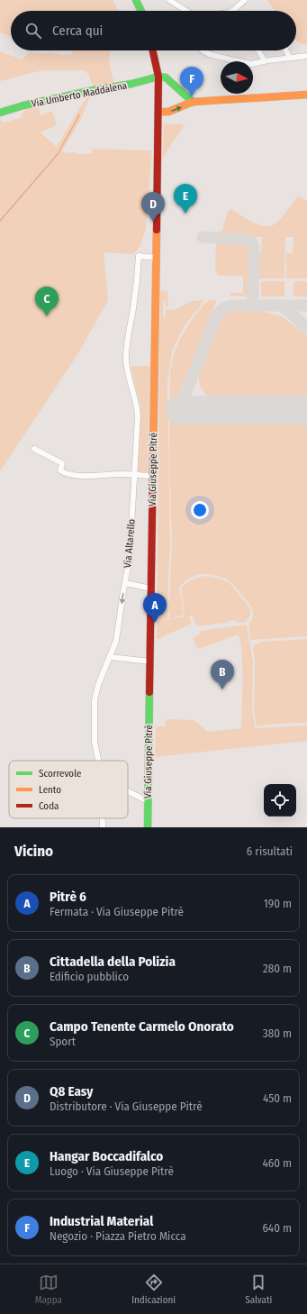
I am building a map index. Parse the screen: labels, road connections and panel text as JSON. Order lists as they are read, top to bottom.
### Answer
{
  "streets": {
    "street": ["Via Umberto Maddalena", "Via Giuseppe Pitrè", "Via Altarello"]
  },
  "crossings": [
    ["Via Umberto Maddalena", "Via Giuseppe Pitrè"],
    ["Via Giuseppe Pitrè", "Via Altarello"]
  ],
  "legend": ["Scorrevole", "Lento", "Coda"],
  "north": "right",
  "page": {
    "search": "Cerca qui",
    "pins": [
      "F",
      "E",
      "D",
      "C",
      "A",
      "B"
    ],
    "heading": ["Vicino", "6 risultati"],
    "list": [
      {
        "mark": "A",
        "name": "Pitrè 6",
        "note": "Fermata · Via Giuseppe Pitrè",
        "value": "190 m"
      },
      {
        "mark": "B",
        "name": "Cittadella della Polizia",
        "note": "Edificio pubblico",
        "value": "280 m"
      },
      {
        "mark": "C",
        "name": "Campo Tenente Carmelo Onorato",
        "note": "Sport",
        "value": "380 m"
      },
      {
        "mark": "D",
        "name": "Q8 Easy",
        "note": "Distributore · Via Giuseppe Pitrè",
        "value": "450 m"
      },
      {
        "mark": "E",
        "name": "Hangar Boccadifalco",
        "note": "Luogo · Via Giuseppe Pitrè",
        "value": "460 m"
      },
      {
        "mark": "F",
        "name": "Industrial Material",
        "note": "Negozio · Piazza Pietro Micca",
        "value": "640 m"
      }
    ],
    "nav": ["Mappa", "Indicazioni", "Salvati"]
  }
}
